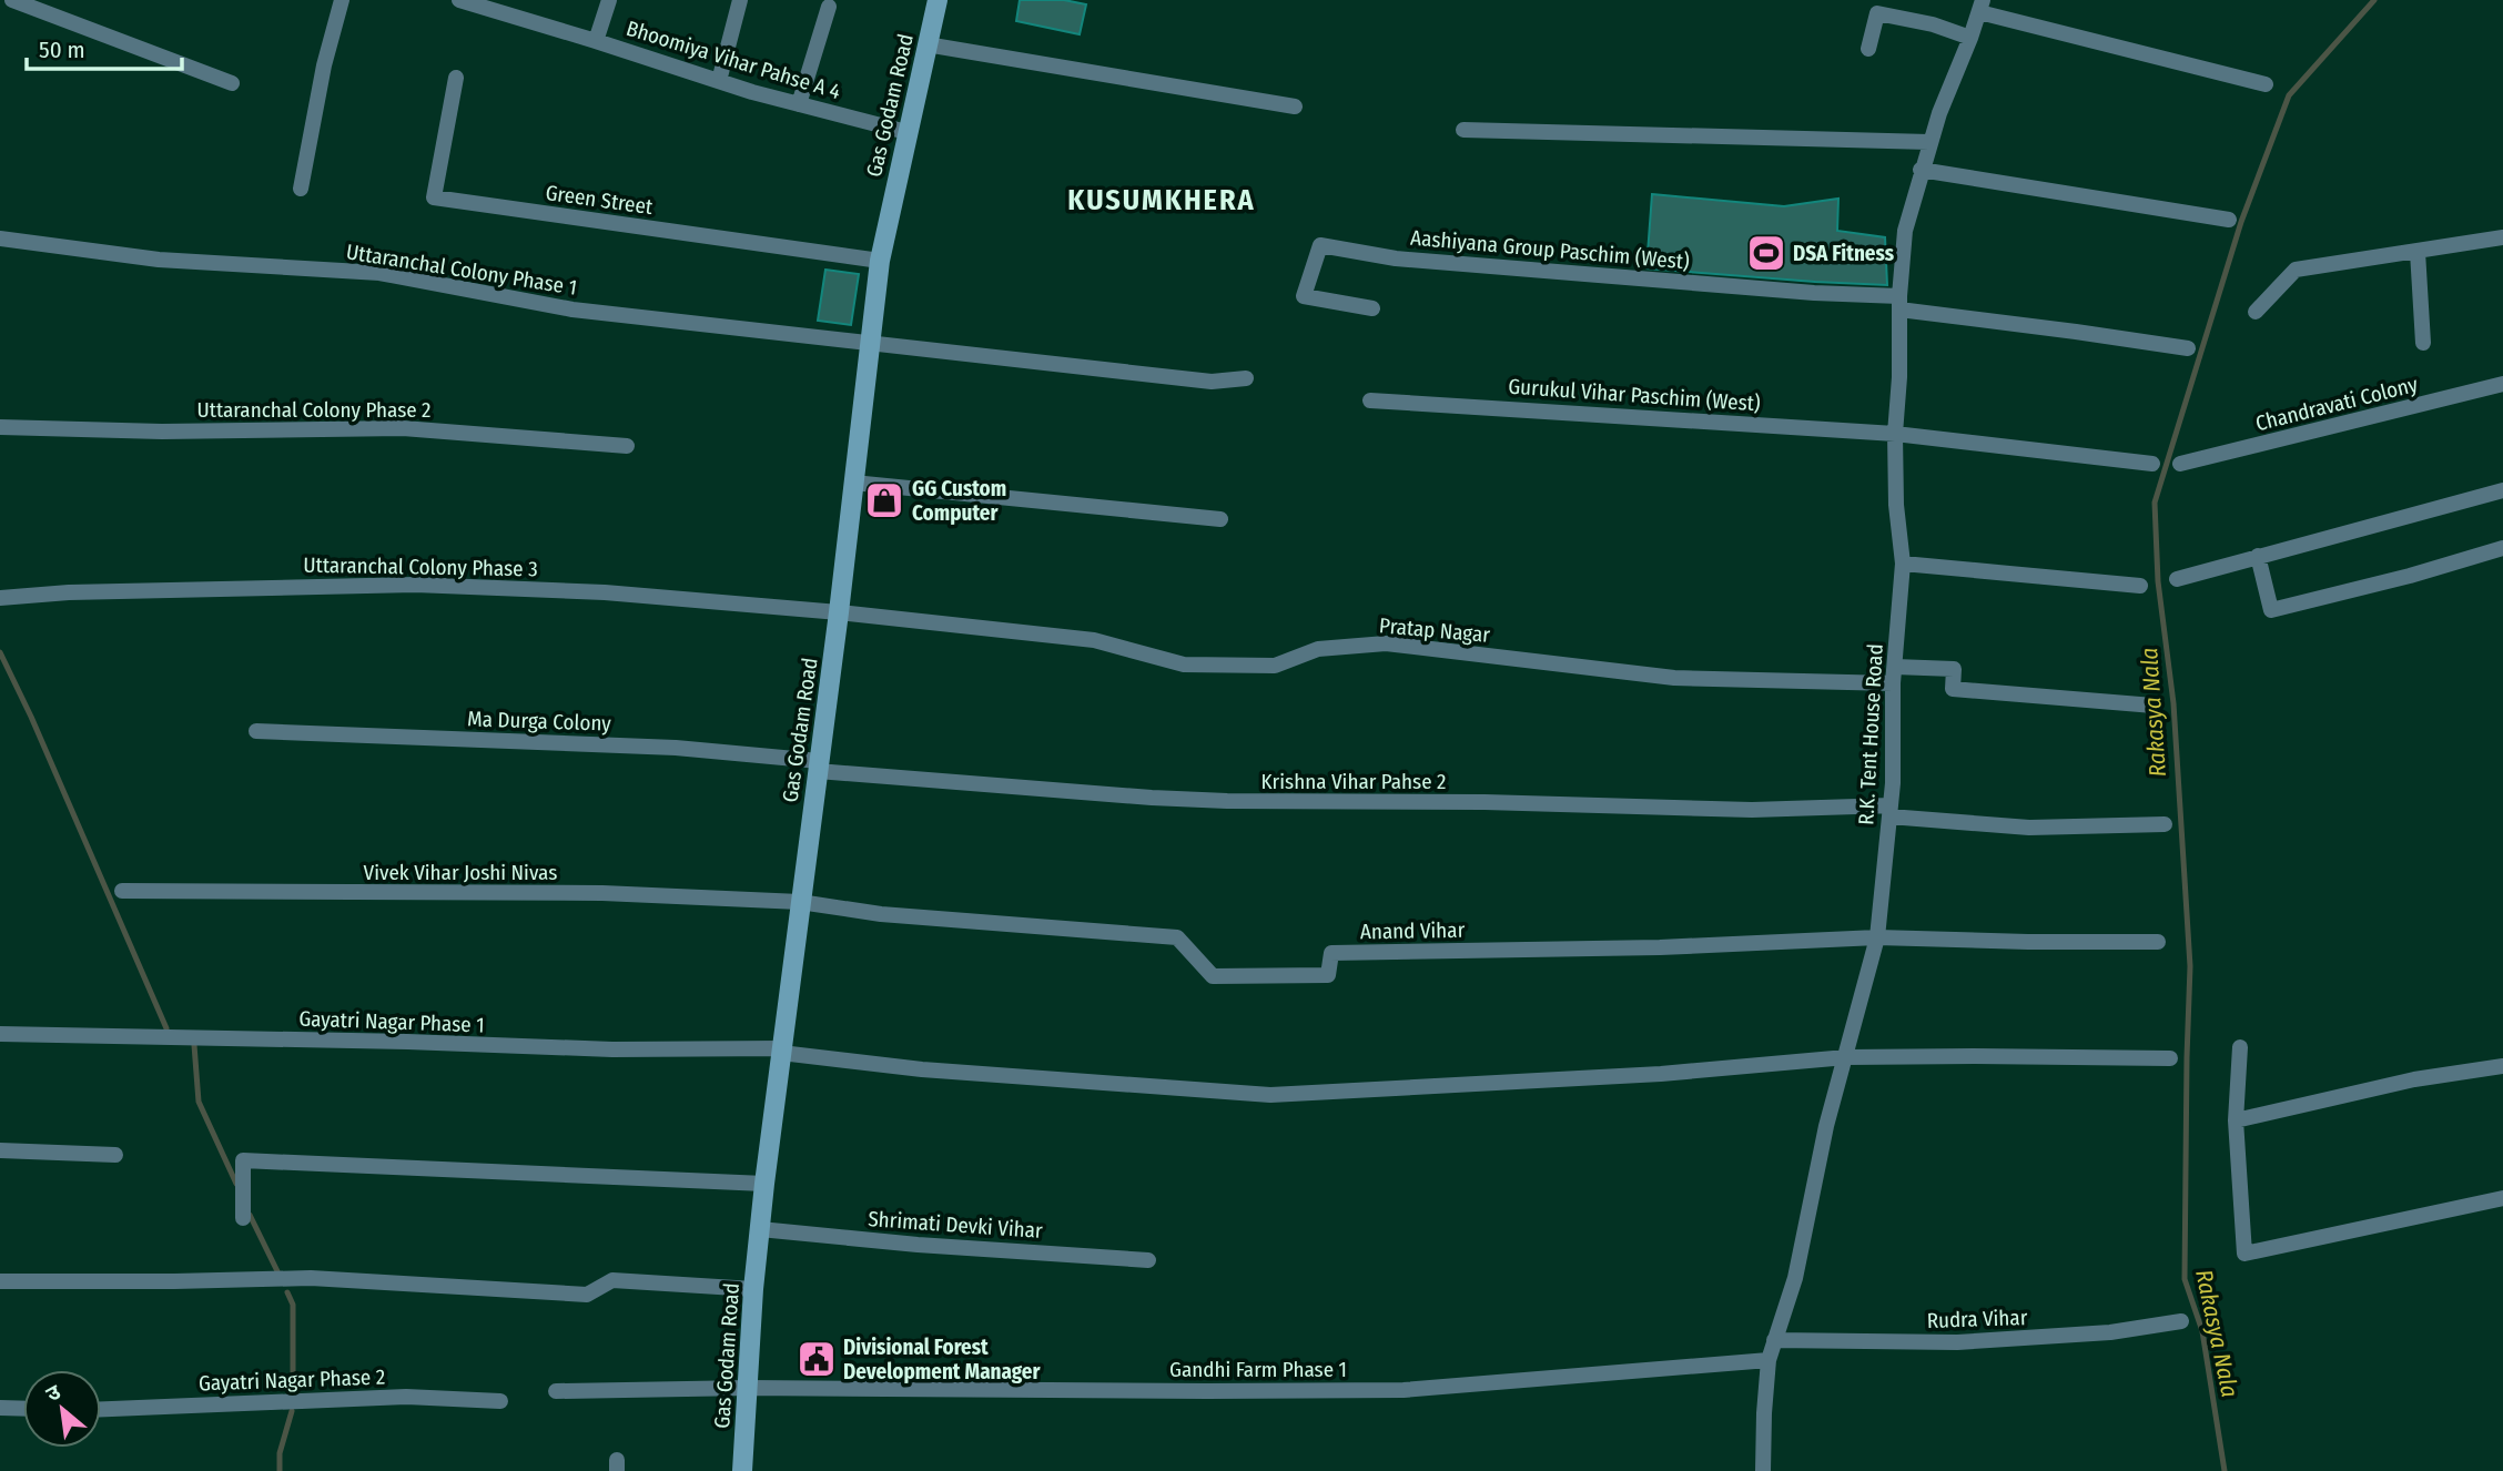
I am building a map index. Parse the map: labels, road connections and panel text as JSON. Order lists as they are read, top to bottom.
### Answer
{
  "streets": {
    "main road": ["Gas Godam Road"],
    "street": [
      "Bhoomiya Vihar Pahse A 4",
      "Green Street",
      "Aashiyana Group Paschim (West)",
      "Uttaranchal Colony Phase 1",
      "Gurukul Vihar Paschim (West)",
      "Chandravati Colony",
      "Uttaranchal Colony Phase 2",
      "Uttaranchal Colony Phase 3",
      "Pratap Nagar",
      "Ma Durga Colony",
      "R.K. Tent House Road",
      "Krishna Vihar Pahse 2",
      "Vivek Vihar Joshi Nivas",
      "Anand Vihar",
      "Gayatri Nagar Phase 1",
      "Shrimati Devki Vihar",
      "Rudra Vihar",
      "Gandhi Farm Phase 1",
      "Gayatri Nagar Phase 2"
    ]
  },
  "crossings": [
    ["Bhoomiya Vihar Pahse A 4", "Gas Godam Road"],
    ["Gas Godam Road", "Green Street"],
    ["Gas Godam Road", "Uttaranchal Colony Phase 1"],
    ["Gas Godam Road", "Uttaranchal Colony Phase 3"],
    ["Gas Godam Road", "Pratap Nagar"],
    ["Gas Godam Road", "Ma Durga Colony"],
    ["Gas Godam Road", "Krishna Vihar Pahse 2"],
    ["Gas Godam Road", "Vivek Vihar Joshi Nivas"],
    ["Gas Godam Road", "Anand Vihar"],
    ["Gas Godam Road", "Gayatri Nagar Phase 1"],
    ["Gas Godam Road", "Shrimati Devki Vihar"],
    ["Gas Godam Road", "Gandhi Farm Phase 1"],
    ["Aashiyana Group Paschim (West)", "R.K. Tent House Road"],
    ["Gurukul Vihar Paschim (West)", "R.K. Tent House Road"],
    ["Uttaranchal Colony Phase 3", "Pratap Nagar"],
    ["Pratap Nagar", "R.K. Tent House Road"],
    ["Ma Durga Colony", "Krishna Vihar Pahse 2"],
    ["R.K. Tent House Road", "Krishna Vihar Pahse 2"],
    ["R.K. Tent House Road", "Anand Vihar"],
    ["R.K. Tent House Road", "Gayatri Nagar Phase 1"],
    ["R.K. Tent House Road", "Rudra Vihar"],
    ["R.K. Tent House Road", "Gandhi Farm Phase 1"],
    ["Vivek Vihar Joshi Nivas", "Anand Vihar"]
  ],
  "districts": ["KUSUMKHERA"],
  "water": ["Rakasya Nala"],
  "places": {
    "sports": ["DSA Fitness"],
    "shop": ["GG Custom Computer"],
    "public building": ["Divisional Forest Development Manager"]
  },
  "scale_bar": "50 m",
  "north": "top left"
}
